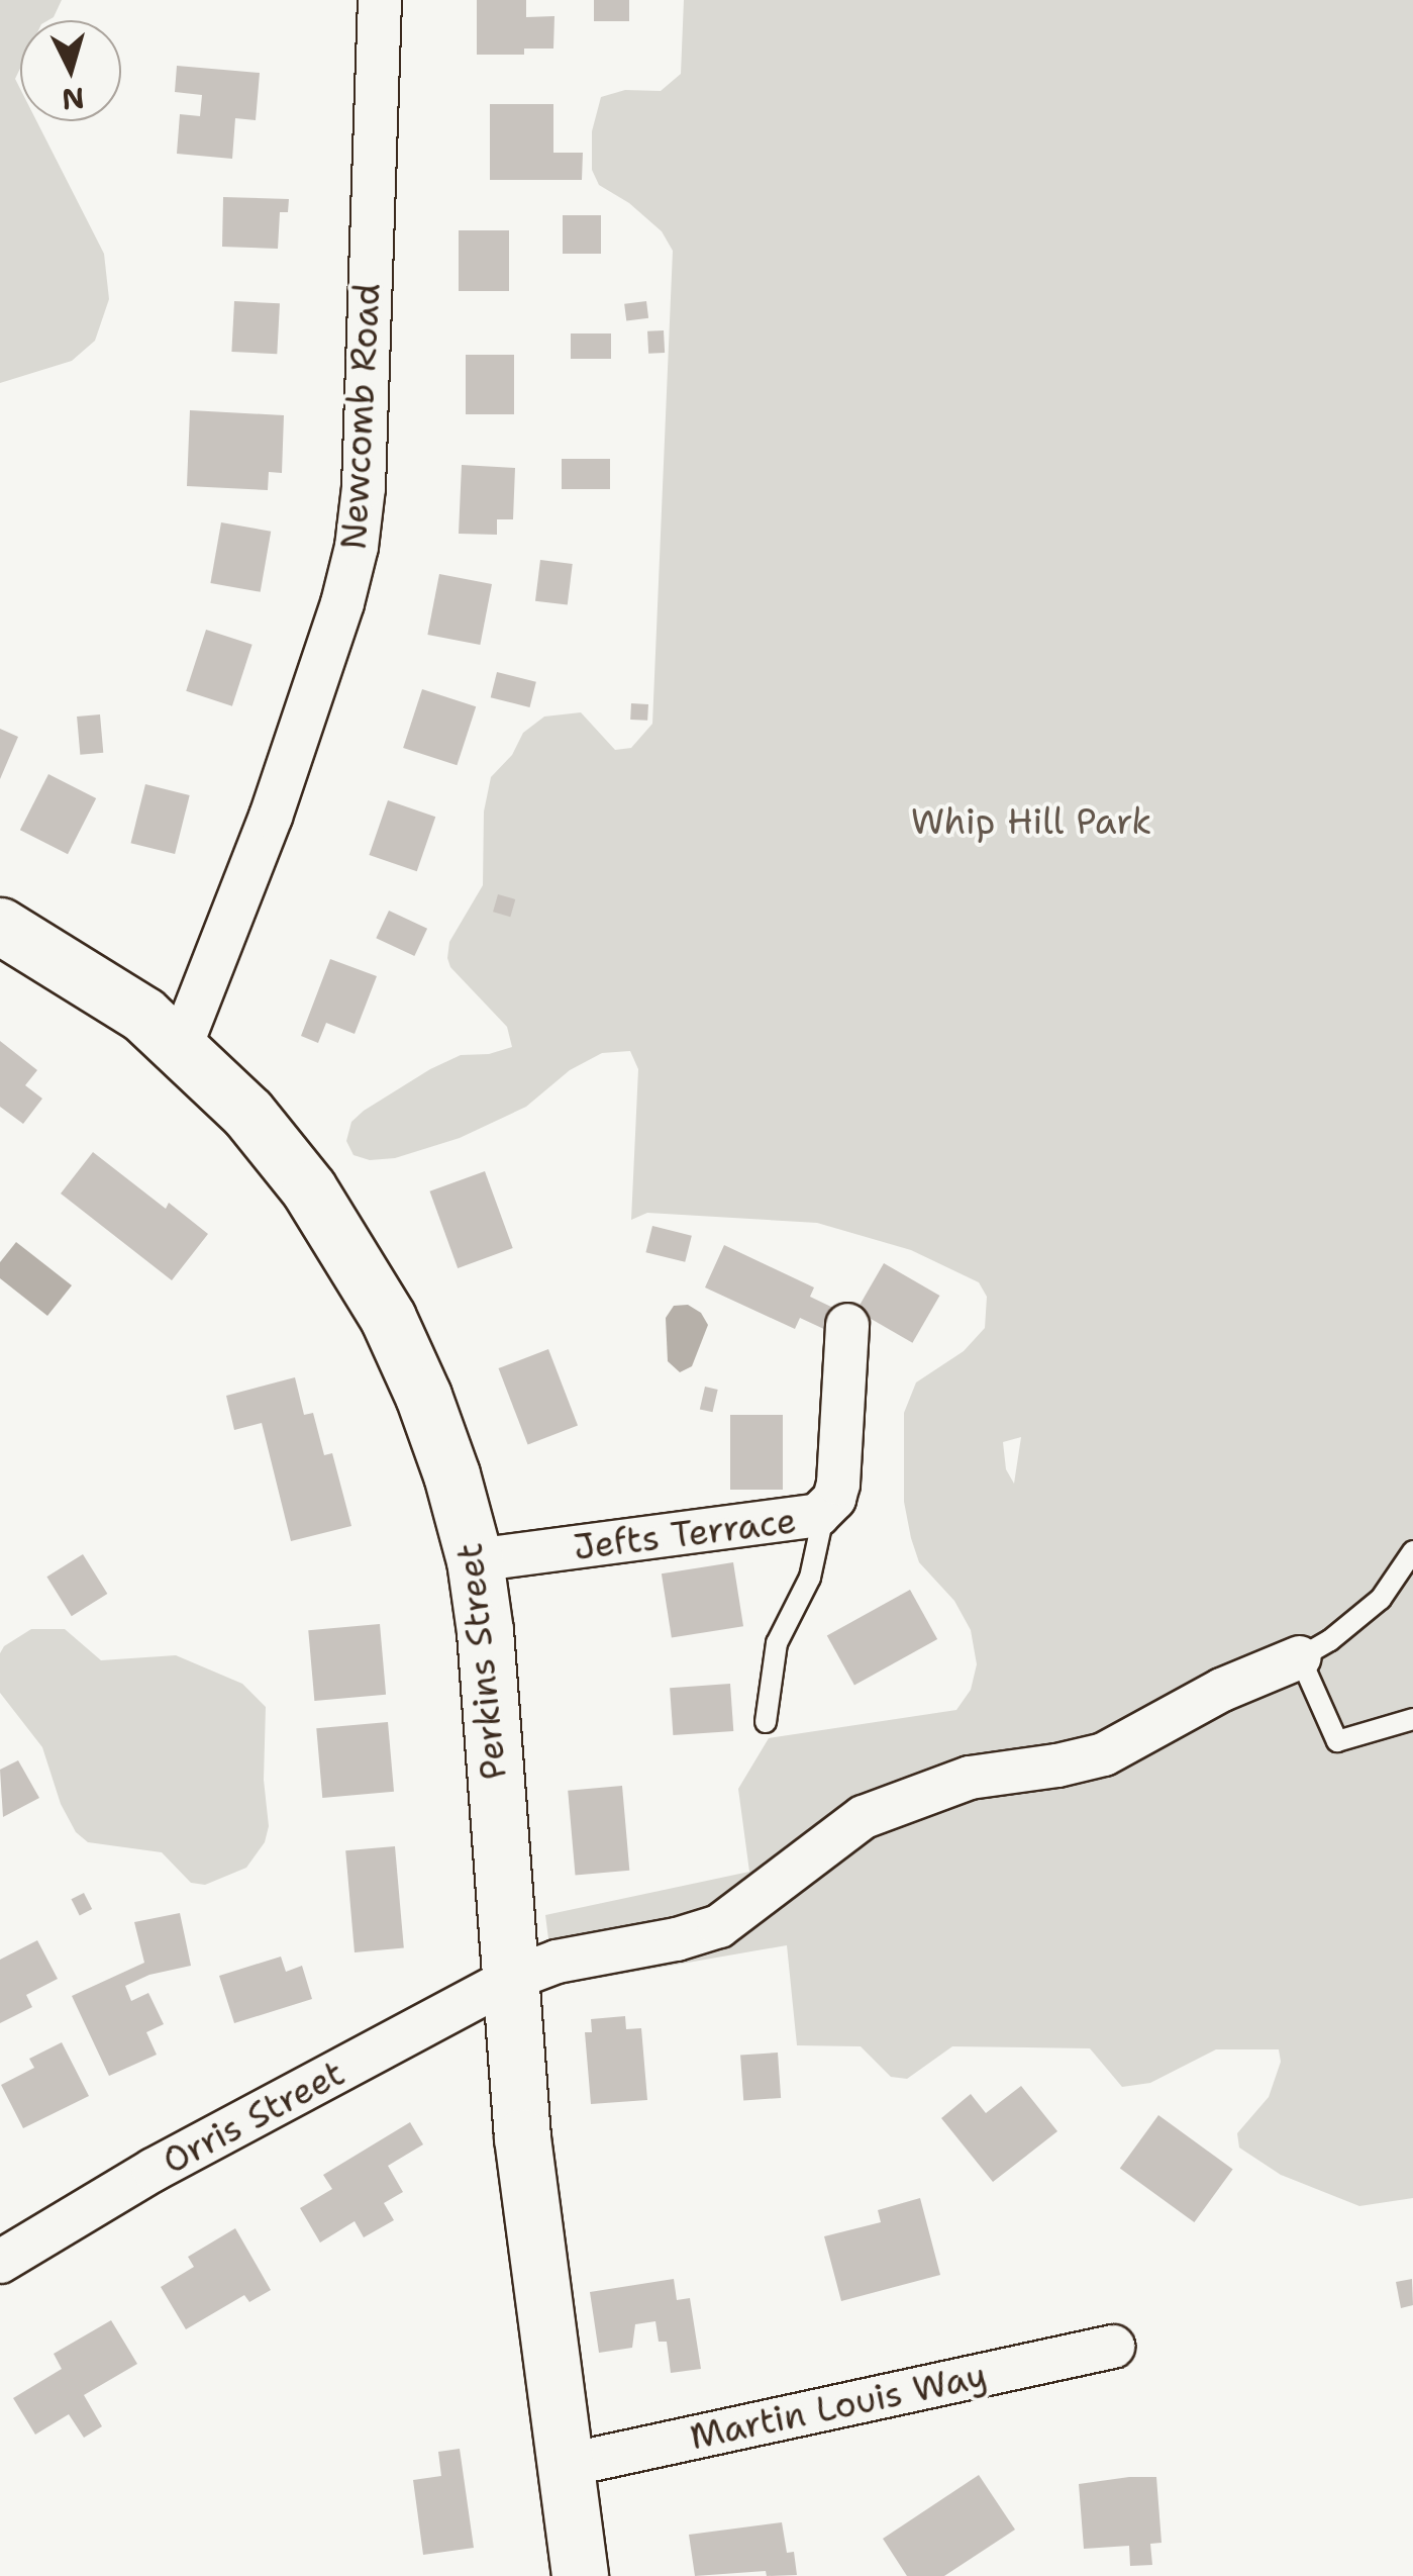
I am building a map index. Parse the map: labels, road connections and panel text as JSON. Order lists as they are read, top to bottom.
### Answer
{
  "streets": {
    "street": [
      "Newcomb Road",
      "Jefts Terrace",
      "Perkins Street",
      "Orris Street",
      "Martin Louis Way"
    ]
  },
  "crossings": [
    ["Newcomb Road", "Perkins Street"],
    ["Jefts Terrace", "Perkins Street"],
    ["Perkins Street", "Orris Street"],
    ["Perkins Street", "Martin Louis Way"]
  ],
  "parks": ["Whip Hill Park"],
  "north": "bottom"
}
